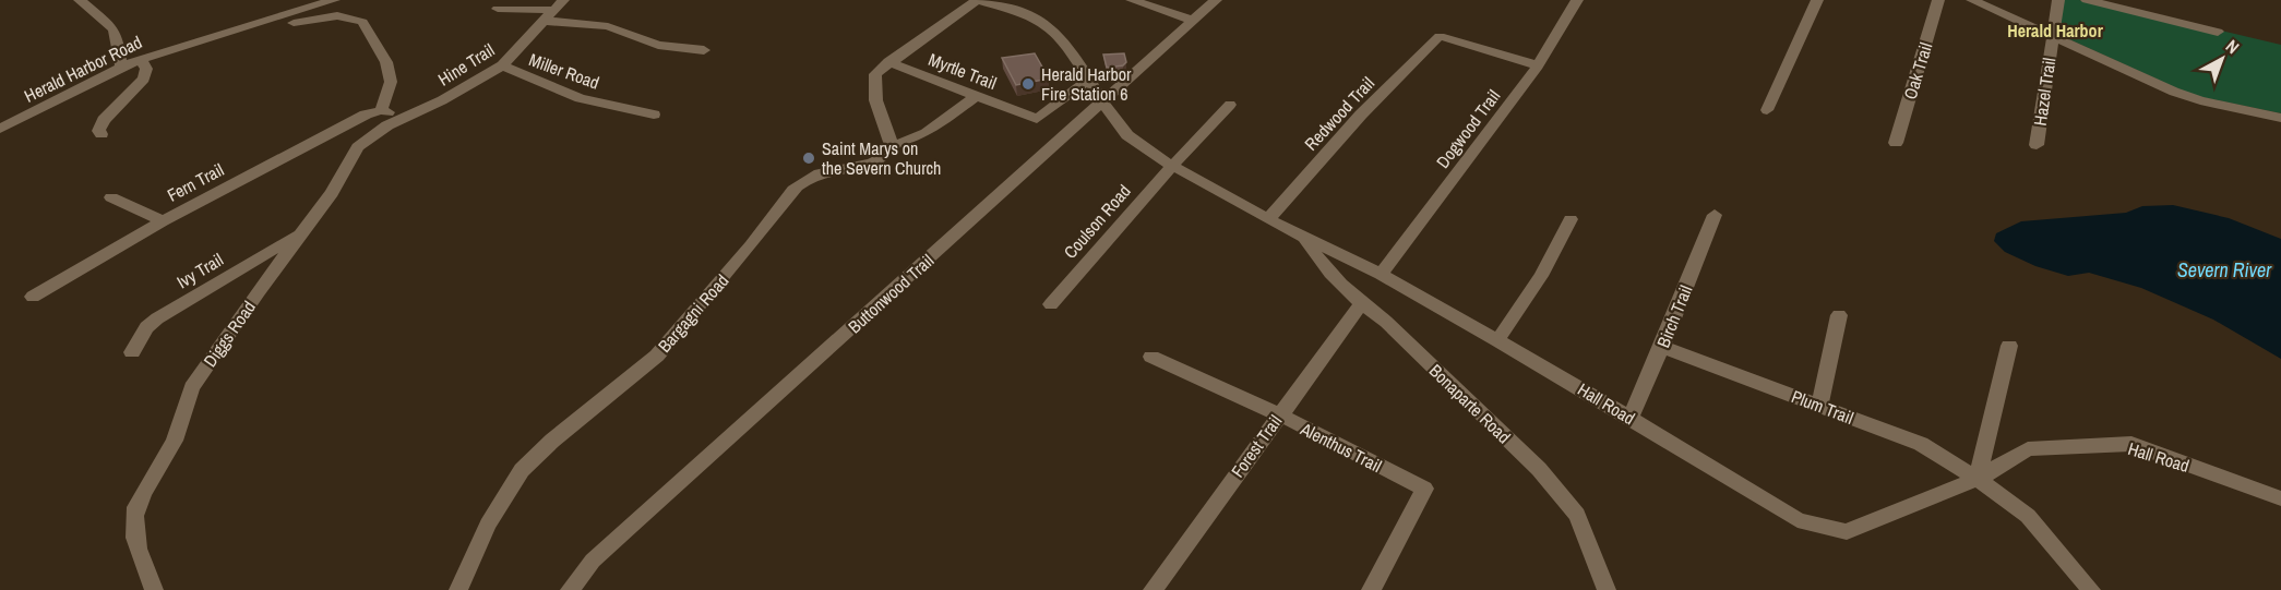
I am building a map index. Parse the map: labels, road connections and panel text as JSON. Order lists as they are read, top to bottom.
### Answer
{
  "streets": {
    "street": [
      "Hine Trail",
      "Herald Harbor Road",
      "Miller Road",
      "Myrtle Trail",
      "Oak Trail",
      "Hazel Trail",
      "Redwood Trail",
      "Dogwood Trail",
      "Fern Trail",
      "Coulson Road",
      "Ivy Trail",
      "Buttonwood Trail",
      "Bargagni Road",
      "Birch Trail",
      "Diggs Road",
      "Bonaparte Road",
      "Hall Road",
      "Plum Trail",
      "Forest Trail",
      "Alenthus Trail"
    ]
  },
  "crossings": [
    ["Hine Trail", "Miller Road"],
    ["Hine Trail", "Diggs Road"],
    ["Myrtle Trail", "Bargagni Road"],
    ["Myrtle Trail", "Hall Road"],
    ["Redwood Trail", "Dogwood Trail"],
    ["Redwood Trail", "Hall Road"],
    ["Dogwood Trail", "Hall Road"],
    ["Coulson Road", "Hall Road"],
    ["Ivy Trail", "Diggs Road"],
    ["Buttonwood Trail", "Hall Road"],
    ["Birch Trail", "Hall Road"],
    ["Birch Trail", "Plum Trail"],
    ["Bonaparte Road", "Hall Road"],
    ["Bonaparte Road", "Forest Trail"],
    ["Hall Road", "Plum Trail"],
    ["Forest Trail", "Alenthus Trail"]
  ],
  "districts": ["Herald Harbor"],
  "water": ["Severn River"],
  "places": ["Herald Harbor Fire Station 6", "Saint Marys on the Severn Church"],
  "north": "top right"
}
